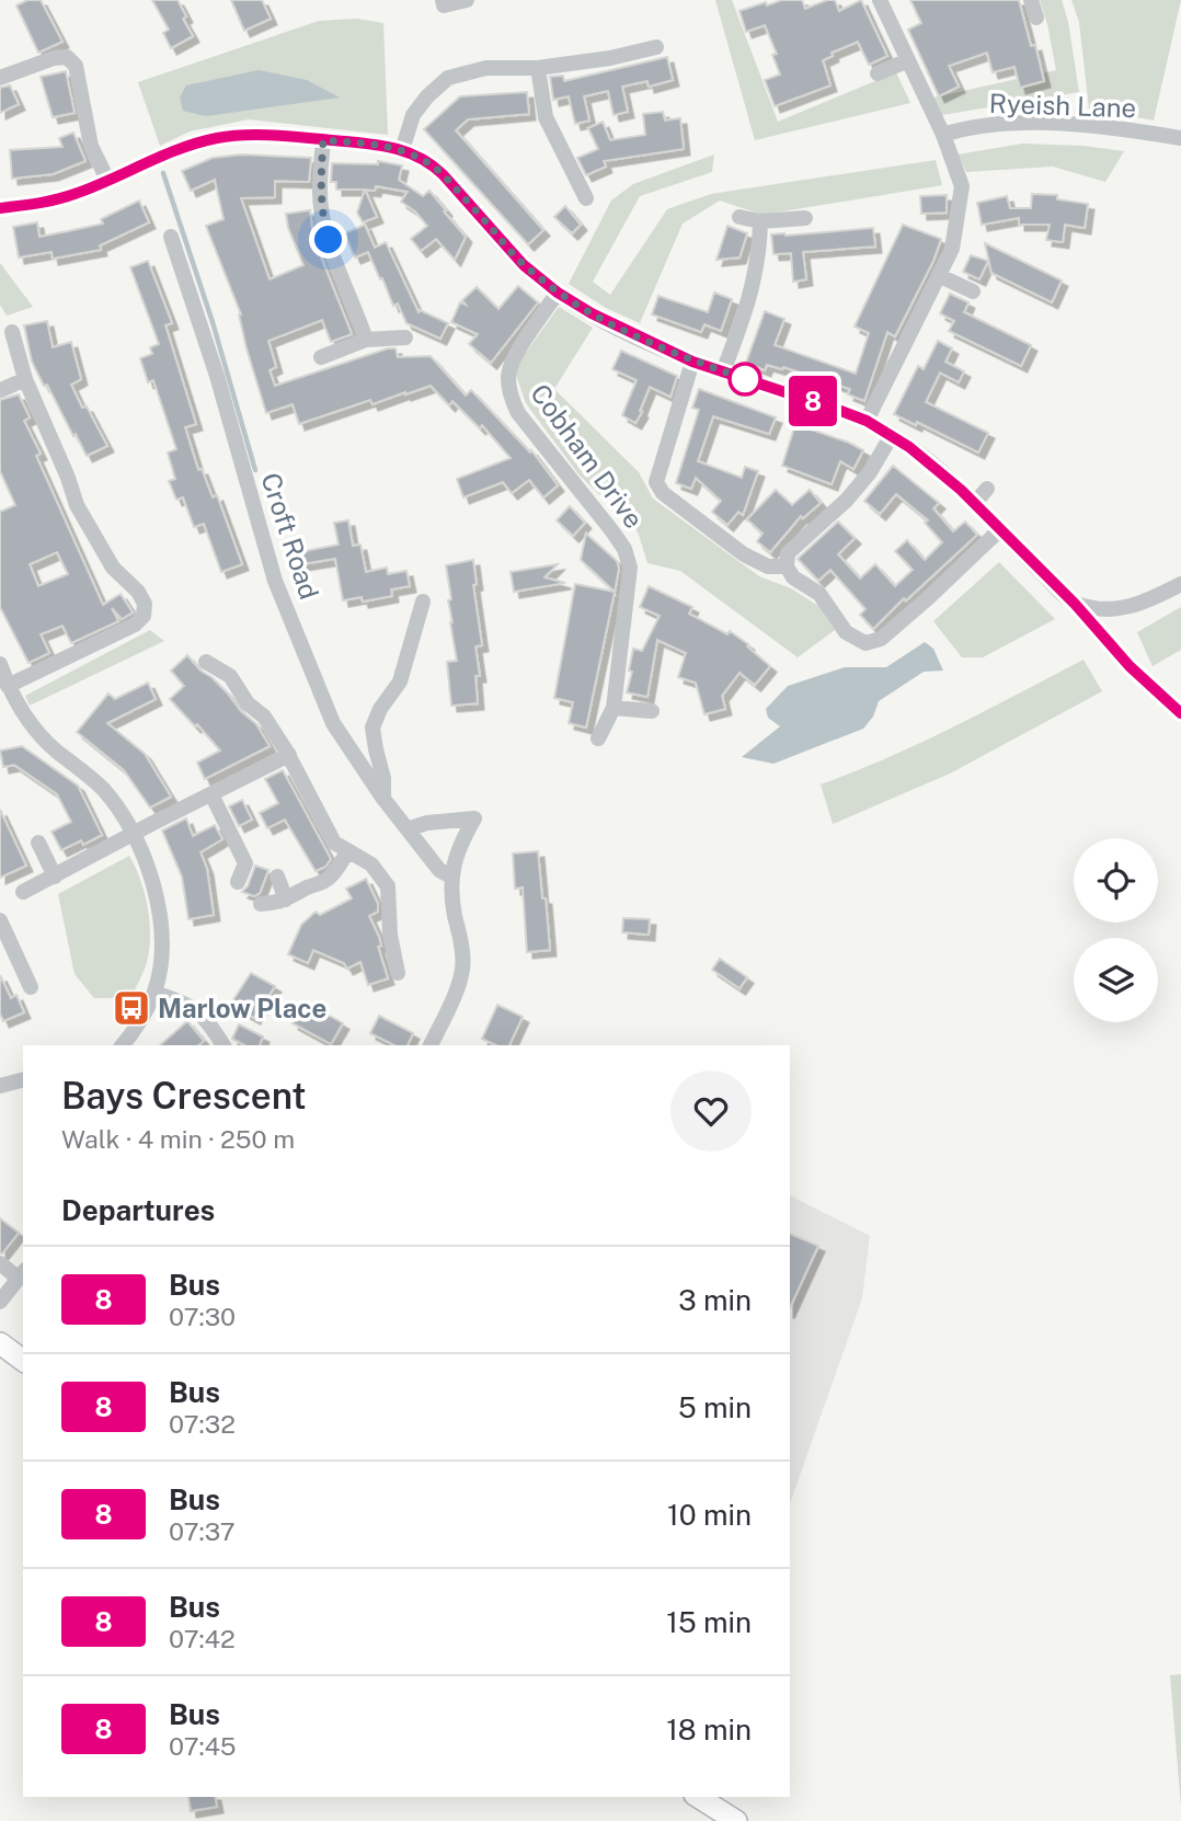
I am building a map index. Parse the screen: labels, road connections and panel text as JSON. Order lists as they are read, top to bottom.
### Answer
{
  "streets": {
    "street": ["Ryeish Lane", "Cobham Drive", "Croft Road"]
  },
  "places": {
    "bus stop": ["Marlow Place"]
  },
  "lines": ["bus line 8"],
  "page": {
    "on_map": "8",
    "heading": [
      ["Bays Crescent", "Walk · 4 min · 250 m"],
      "Departures"
    ],
    "list": [
      {
        "mark": "8",
        "name": "Bus",
        "note": "07:30",
        "value": "3 min"
      },
      {
        "mark": "8",
        "name": "Bus",
        "note": "07:32",
        "value": "5 min"
      },
      {
        "mark": "8",
        "name": "Bus",
        "note": "07:37",
        "value": "10 min"
      },
      {
        "mark": "8",
        "name": "Bus",
        "note": "07:42",
        "value": "15 min"
      },
      {
        "mark": "8",
        "name": "Bus",
        "note": "07:45",
        "value": "18 min"
      }
    ]
  }
}
